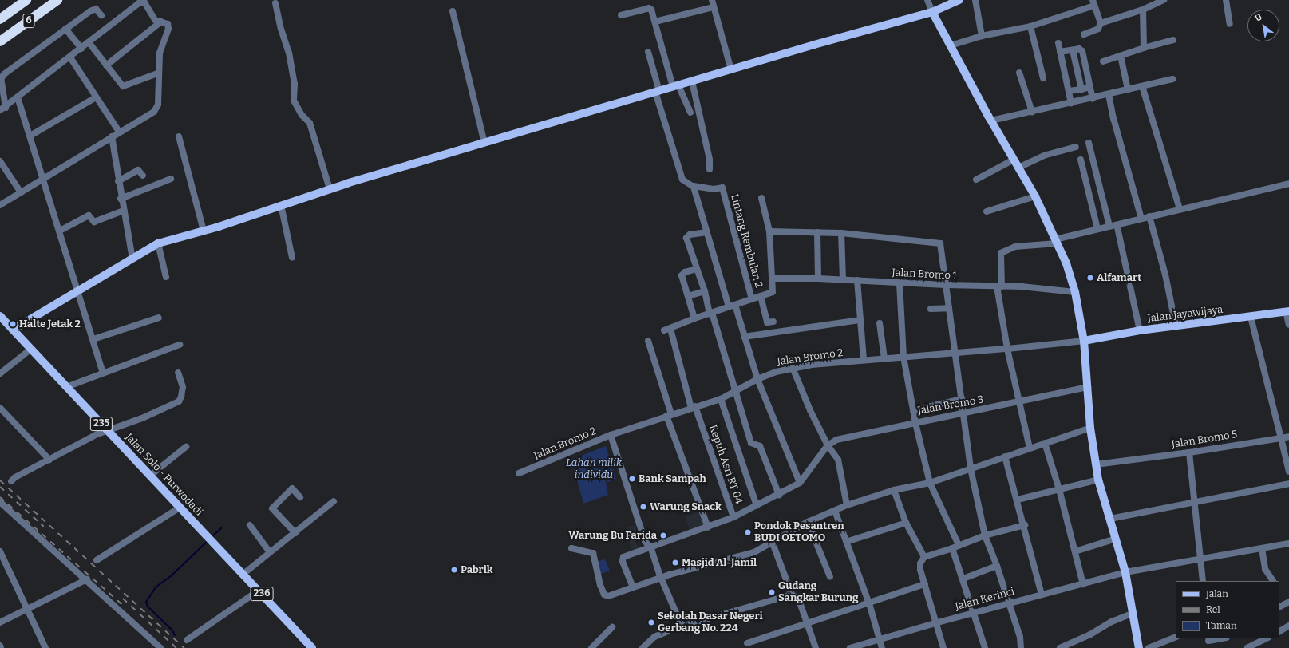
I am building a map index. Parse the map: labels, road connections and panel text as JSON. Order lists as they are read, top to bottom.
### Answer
{
  "streets": {
    "highway": ["6"],
    "main road": [
      "Jalan Jayawijaya",
      "235",
      "Jalan Solo - Purwodadi",
      "236"
    ],
    "street": [
      "Lintang Rembulan 2",
      "Jalan Bromo 1",
      "Jalan Bromo 2",
      "Jalan Bromo 3",
      "Jalan Bromo 5",
      "Kepuh Asri RT 04",
      "Jalan Kerinci"
    ]
  },
  "crossings": [
    ["Jalan Bromo 1", "Jalan Bromo 3"],
    ["Jalan Jayawijaya", "Jalan Bromo 2"],
    ["Jalan Bromo 2", "Jalan Bromo 3"],
    ["Jalan Bromo 2", "Kepuh Asri RT 04"]
  ],
  "parks": ["Lahan milik individu"],
  "places": [
    "Alfamart",
    "Halte Jetak 2",
    "Bank Sampah",
    "Warung Snack",
    "Pondok Pesantren BUDI OETOMO",
    "Warung Bu Farida",
    "Masjid Al-Jamil",
    "Pabrik",
    "Gudang Sangkar Burung",
    "Sekolah Dasar Negeri Gerbang No. 224"
  ],
  "legend": ["Jalan", "Rel", "Taman"],
  "north": "top left"
}
